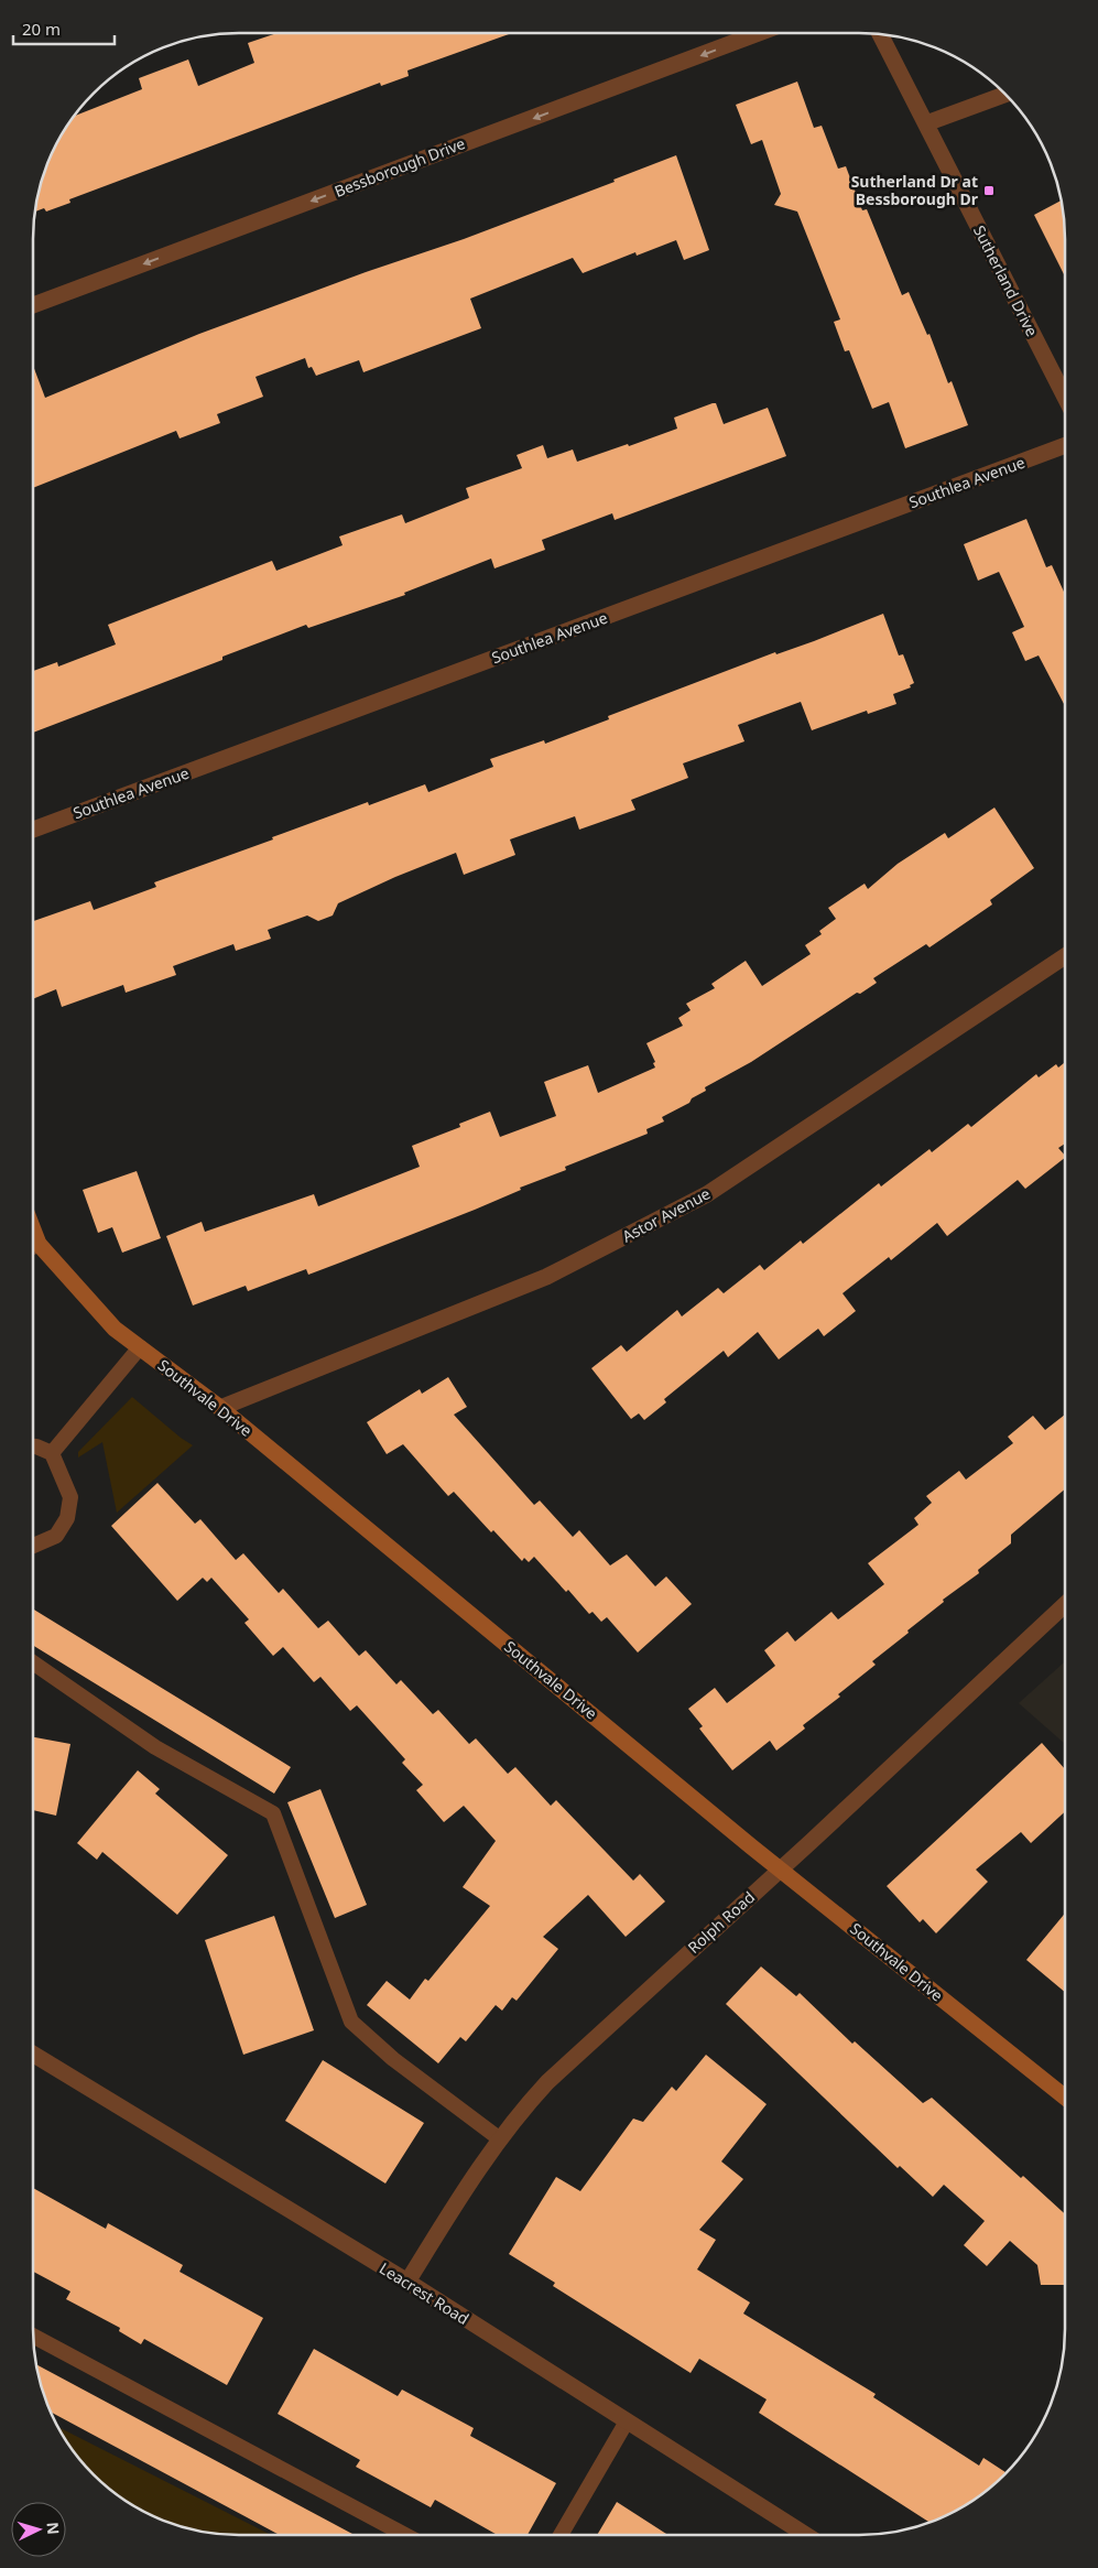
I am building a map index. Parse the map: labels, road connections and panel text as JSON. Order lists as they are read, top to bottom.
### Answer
{
  "streets": {
    "street": [
      "Bessborough Drive",
      "Sutherland Drive",
      "Southlea Avenue",
      "Astor Avenue",
      "Southvale Drive",
      "Rolph Road",
      "Leacrest Road"
    ]
  },
  "crossings": [
    ["Astor Avenue", "Southvale Drive"],
    ["Southvale Drive", "Rolph Road"],
    ["Rolph Road", "Leacrest Road"]
  ],
  "one_way": ["Bessborough Drive"],
  "places": {
    "transit": ["Sutherland Dr at Bessborough Dr"]
  },
  "scale_bar": "20 m",
  "north": "right"
}
